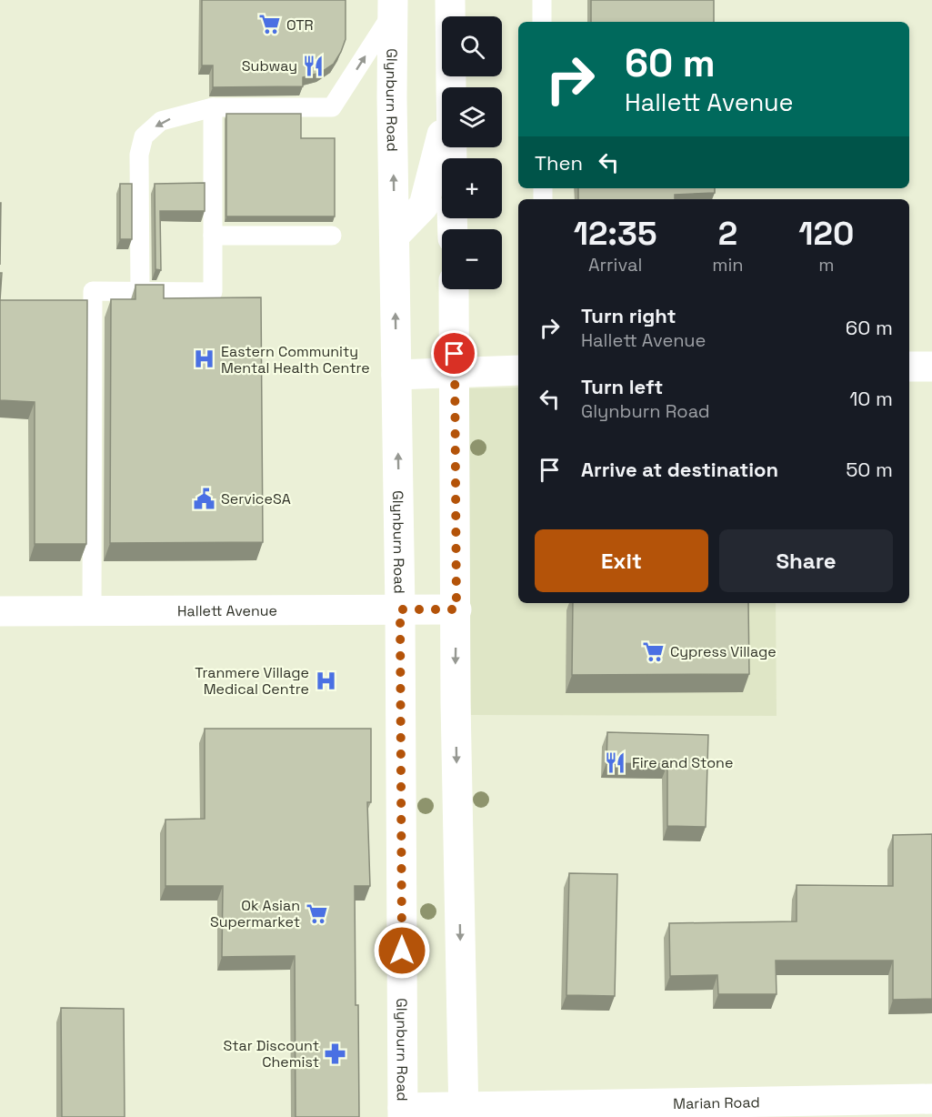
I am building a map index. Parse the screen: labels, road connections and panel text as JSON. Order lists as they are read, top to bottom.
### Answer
{
  "streets": {
    "main road": ["Glynburn Road", "Hallett Avenue", "Marian Road"]
  },
  "crossings": [
    ["Glynburn Road", "Hallett Avenue"],
    ["Glynburn Road", "Marian Road"]
  ],
  "places": {
    "supermarket": ["OTR", "Cypress Village", "Ok Asian Supermarket"],
    "restaurant": ["Subway", "Fire and Stone"],
    "hospital": ["Eastern Community Mental Health Centre", "Tranmere Village Medical Centre"],
    "public building": ["ServiceSA"],
    "pharmacy": ["Star Discount Chemist"]
  },
  "page": {
    "map_buttons": ["+", "−"],
    "turn": ["60 m", "Hallett Avenue"],
    "then": "Then",
    "eta": [
      "12:35",
      "Arrival",
      "2",
      "min",
      "120",
      "m"
    ],
    "list": [
      {
        "name": "Turn right",
        "note": "Hallett Avenue",
        "value": "60 m"
      },
      {
        "name": "Turn left",
        "note": "Glynburn Road",
        "value": "10 m"
      },
      {
        "name": "Arrive at destination",
        "value": "50 m"
      }
    ],
    "buttons": ["Exit", "Share"]
  }
}
